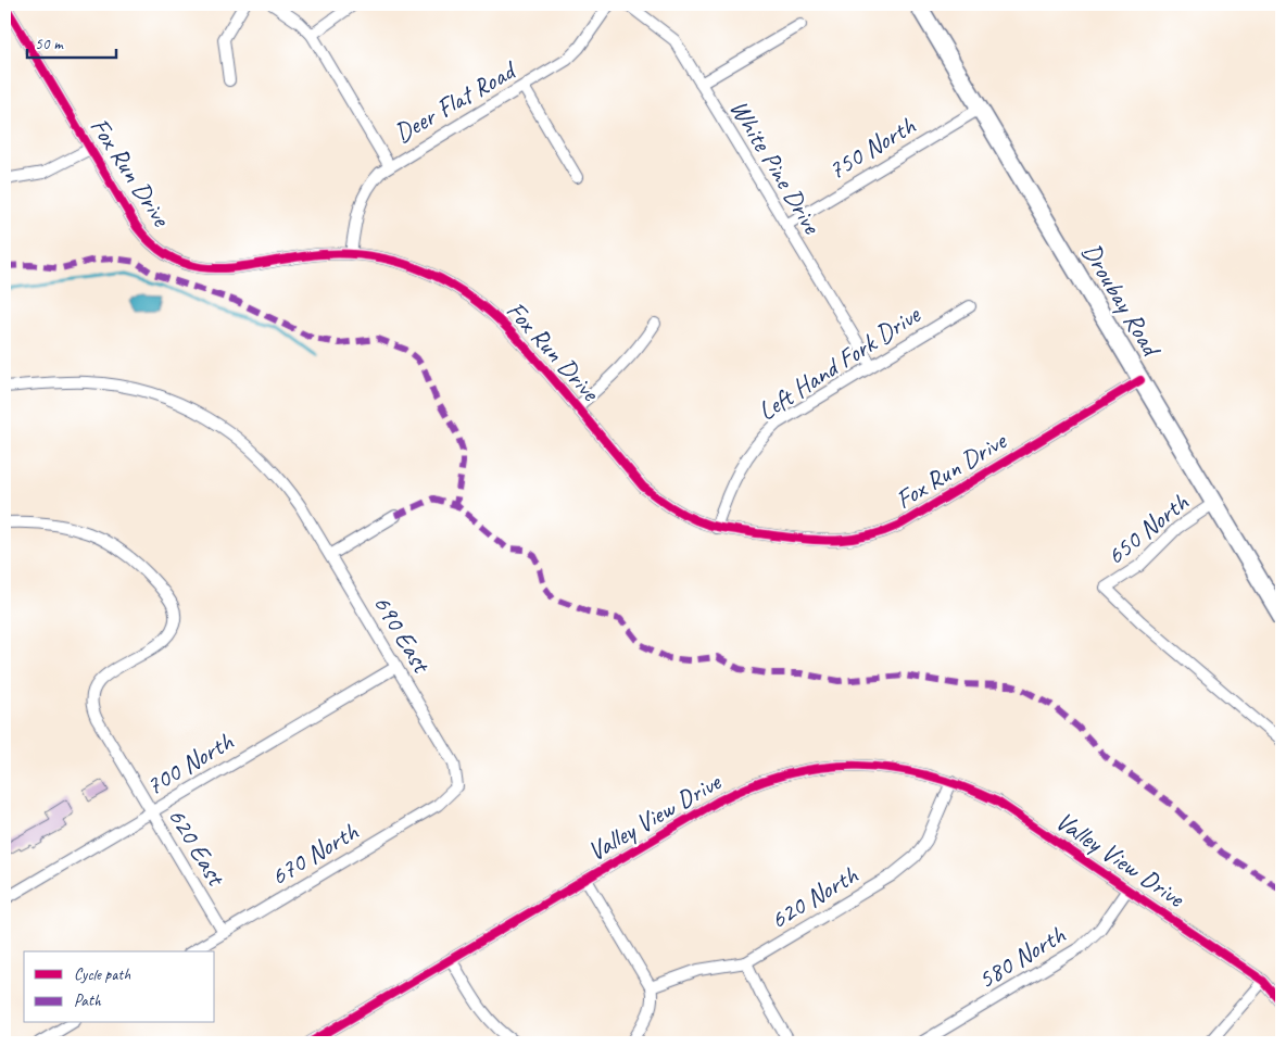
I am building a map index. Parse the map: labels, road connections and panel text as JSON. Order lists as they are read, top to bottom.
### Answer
{
  "streets": {
    "street": [
      "Deer Flat Road",
      "750 North",
      "White Pine Drive",
      "Fox Run Drive",
      "Droubay Road",
      "Left Hand Fork Drive",
      "650 North",
      "690 East",
      "700 North",
      "Valley View Drive",
      "620 East",
      "670 North",
      "620 North",
      "580 North"
    ]
  },
  "crossings": [
    ["Deer Flat Road", "Fox Run Drive"],
    ["750 North", "White Pine Drive"],
    ["750 North", "Droubay Road"],
    ["White Pine Drive", "Left Hand Fork Drive"],
    ["Fox Run Drive", "Droubay Road"],
    ["Fox Run Drive", "Left Hand Fork Drive"],
    ["Droubay Road", "650 North"],
    ["690 East", "700 North"],
    ["690 East", "670 North"],
    ["700 North", "620 East"],
    ["Valley View Drive", "620 North"],
    ["Valley View Drive", "580 North"],
    ["620 East", "670 North"]
  ],
  "legend": ["Cycle path", "Path"],
  "scale_bar": "50 m"
}
